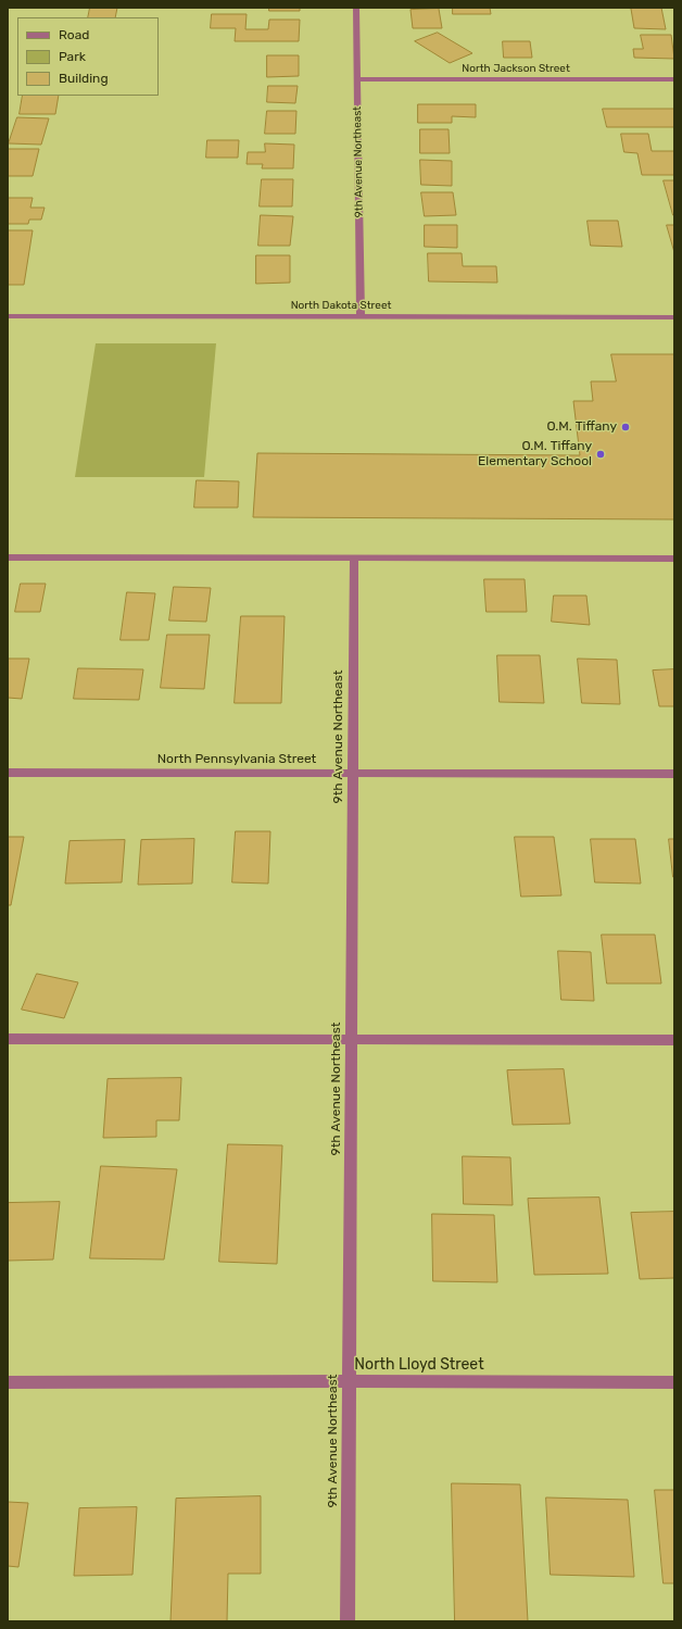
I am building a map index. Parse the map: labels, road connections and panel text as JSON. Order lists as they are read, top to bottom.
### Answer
{
  "streets": {
    "street": [
      "North Jackson Street",
      "9th Avenue Northeast",
      "North Dakota Street",
      "North Pennsylvania Street",
      "North Lloyd Street"
    ]
  },
  "crossings": [
    ["North Jackson Street", "9th Avenue Northeast"],
    ["9th Avenue Northeast", "North Dakota Street"],
    ["9th Avenue Northeast", "North Pennsylvania Street"],
    ["9th Avenue Northeast", "North Lloyd Street"]
  ],
  "places": ["O.M. Tiffany", "O.M. Tiffany Elementary School"],
  "legend": ["Road", "Park", "Building"]
}
